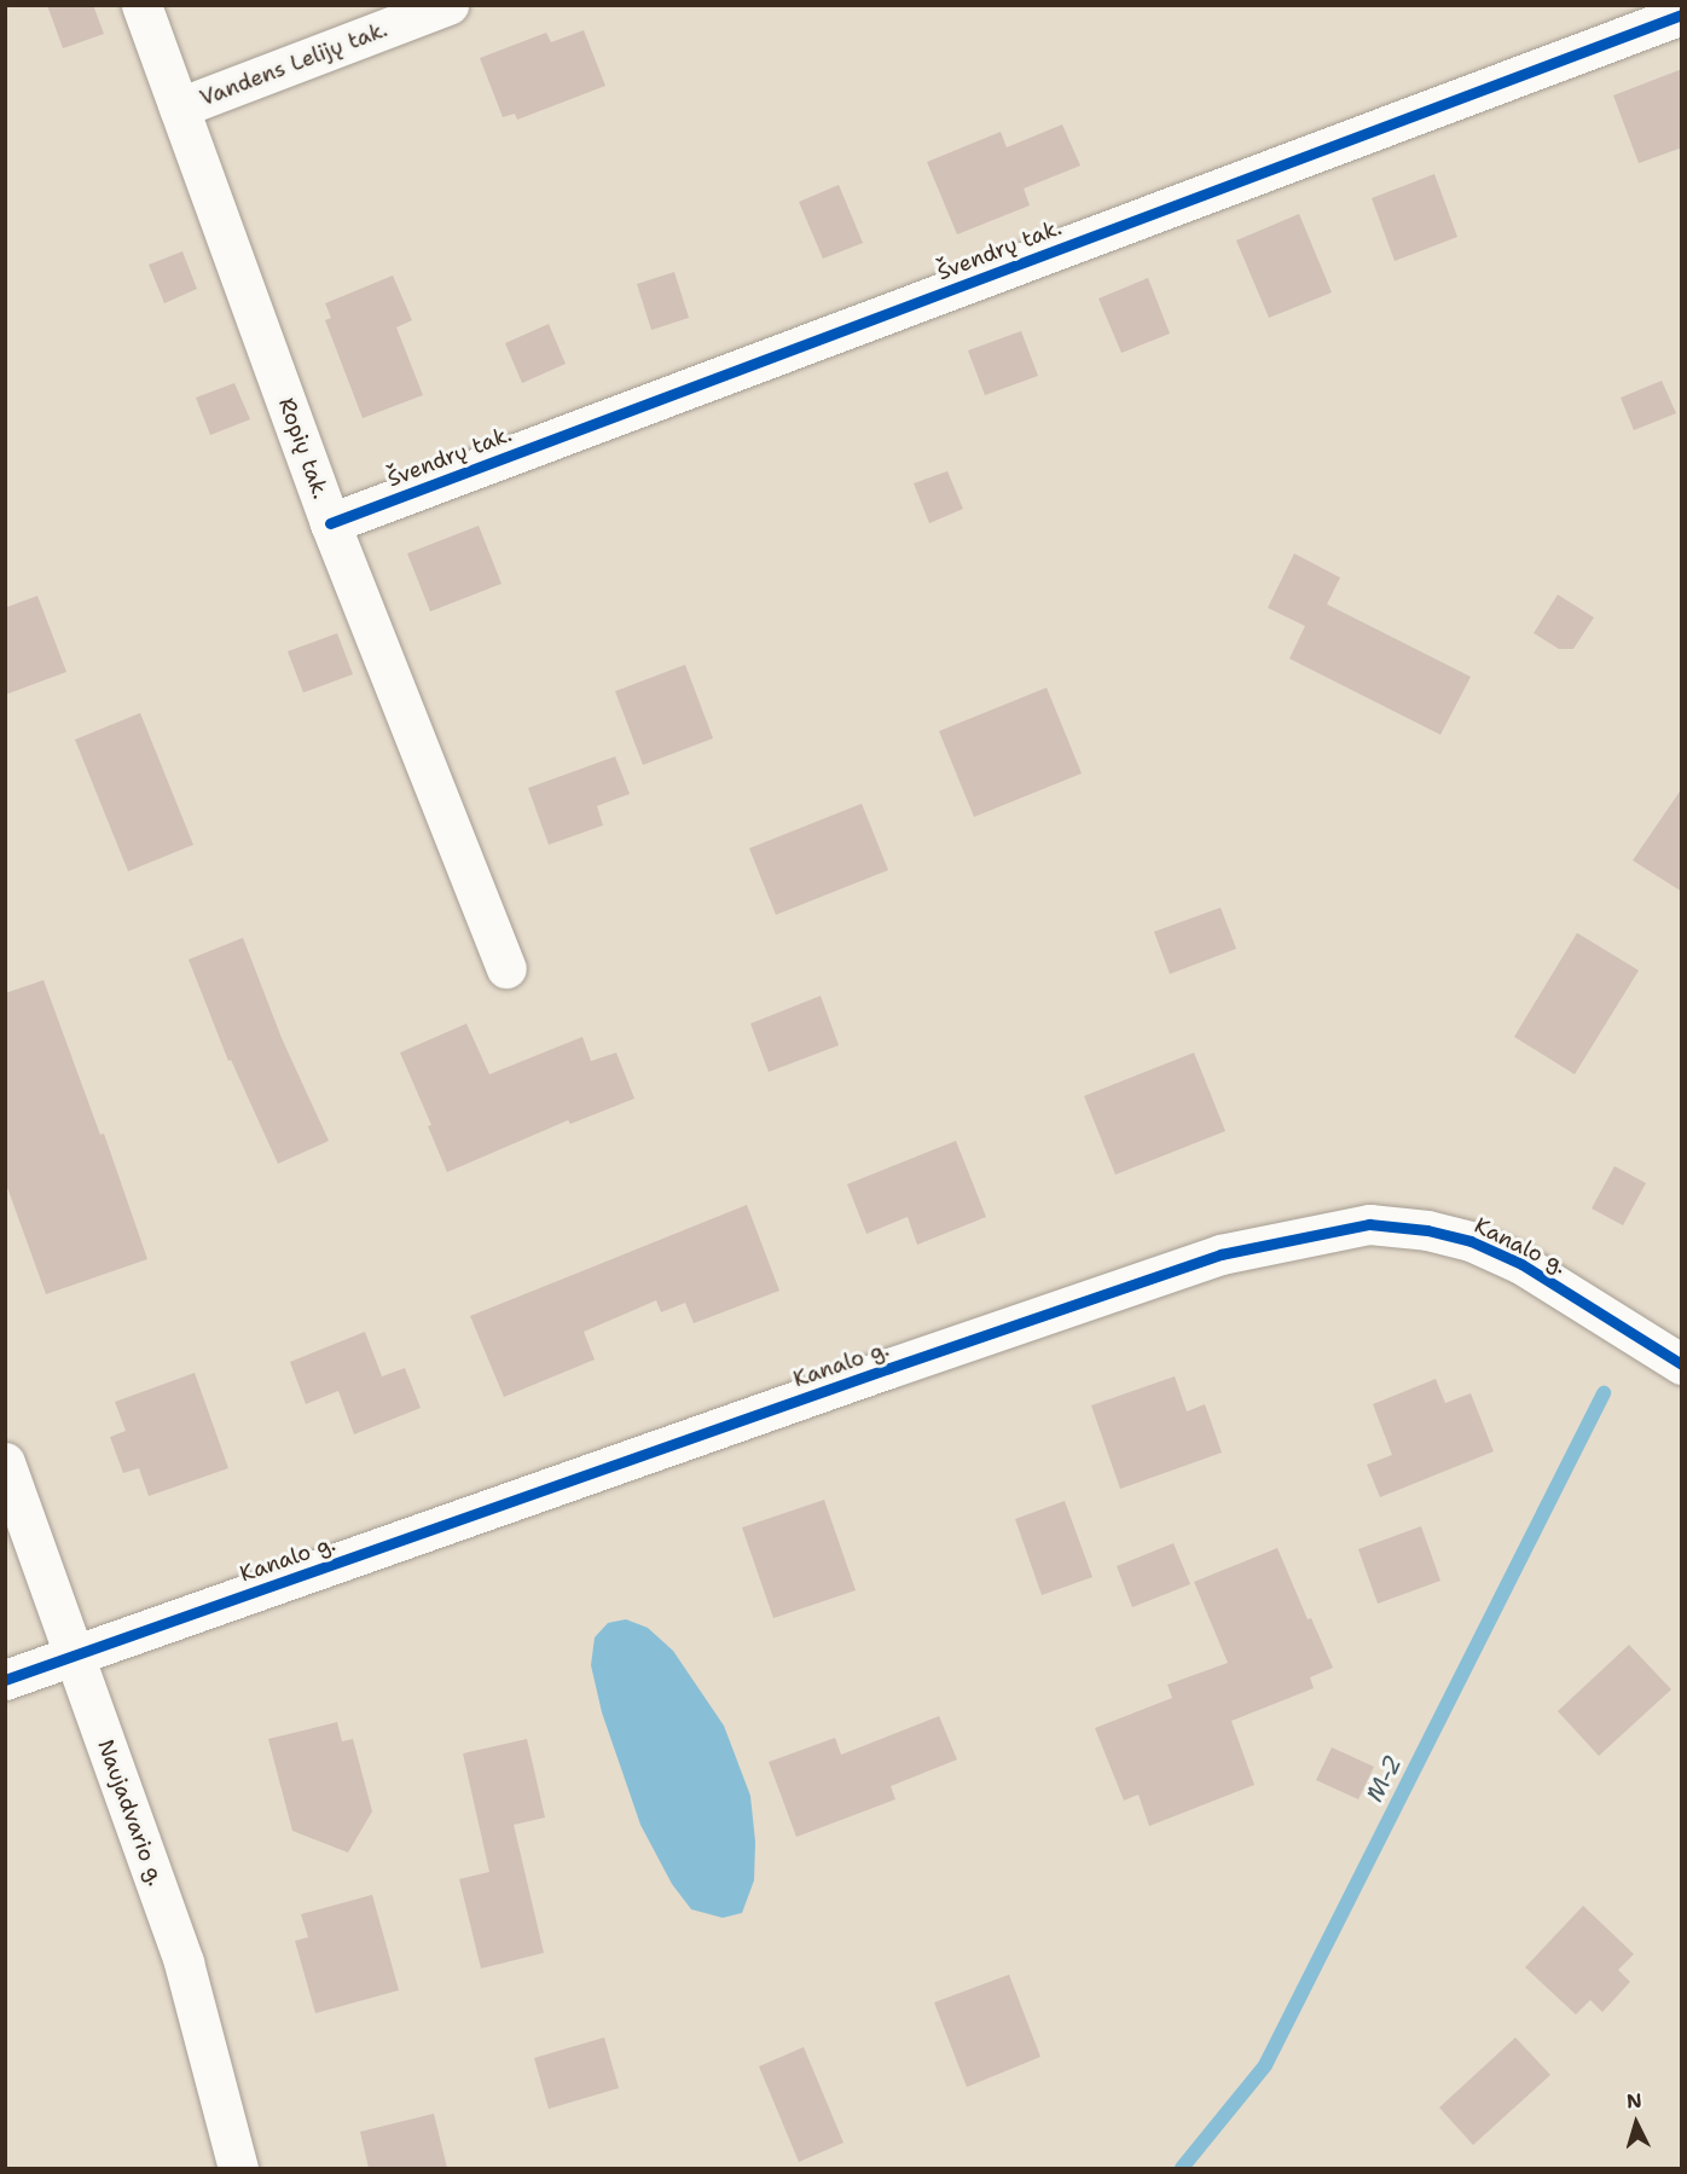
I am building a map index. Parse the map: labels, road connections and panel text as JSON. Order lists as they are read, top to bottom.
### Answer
{
  "streets": {
    "street": [
      "Vandens Lelijų tak.",
      "Švendrų tak.",
      "Ropių tak.",
      "Kanalo g.",
      "Naujadvario g."
    ]
  },
  "crossings": [
    ["Vandens Lelijų tak.", "Ropių tak."],
    ["Švendrų tak.", "Ropių tak."],
    ["Kanalo g.", "Naujadvario g."]
  ],
  "water": ["M-2"],
  "north": "top"
}
